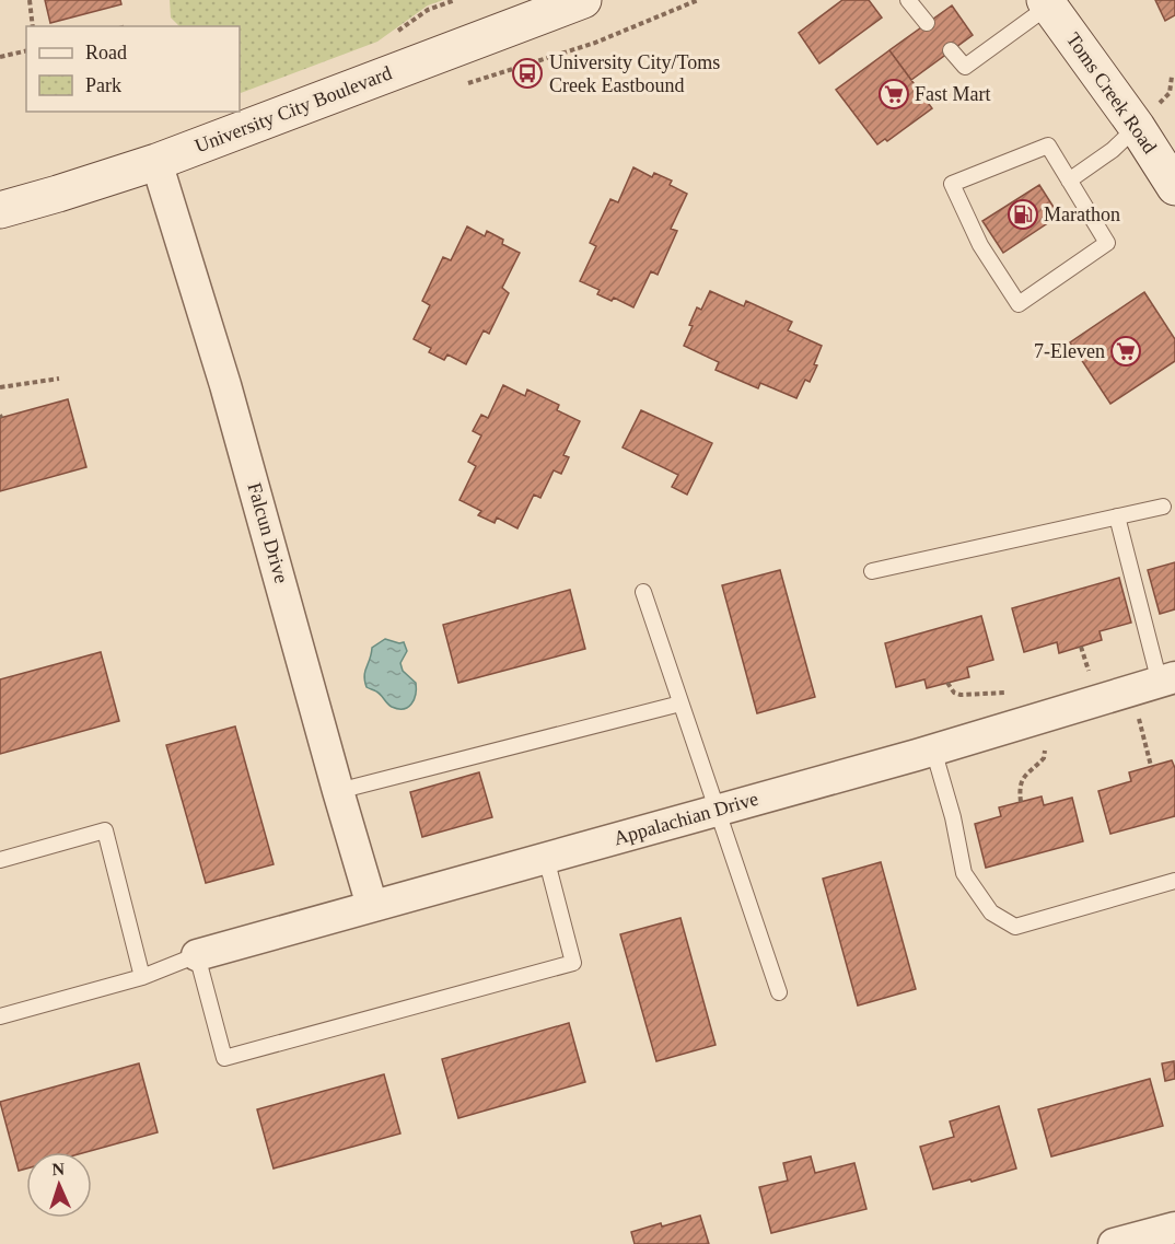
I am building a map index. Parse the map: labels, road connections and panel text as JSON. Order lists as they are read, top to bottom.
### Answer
{
  "streets": {
    "main road": ["Toms Creek Road", "University City Boulevard"],
    "street": ["Falcun Drive", "Appalachian Drive"]
  },
  "crossings": [
    ["University City Boulevard", "Falcun Drive"],
    ["Falcun Drive", "Appalachian Drive"]
  ],
  "places": {
    "bus stop": ["University City/Toms Creek Eastbound"],
    "supermarket": ["Fast Mart", "7-Eleven"],
    "fuel station": ["Marathon"]
  },
  "legend": ["Road", "Park"],
  "north": "top"
}
